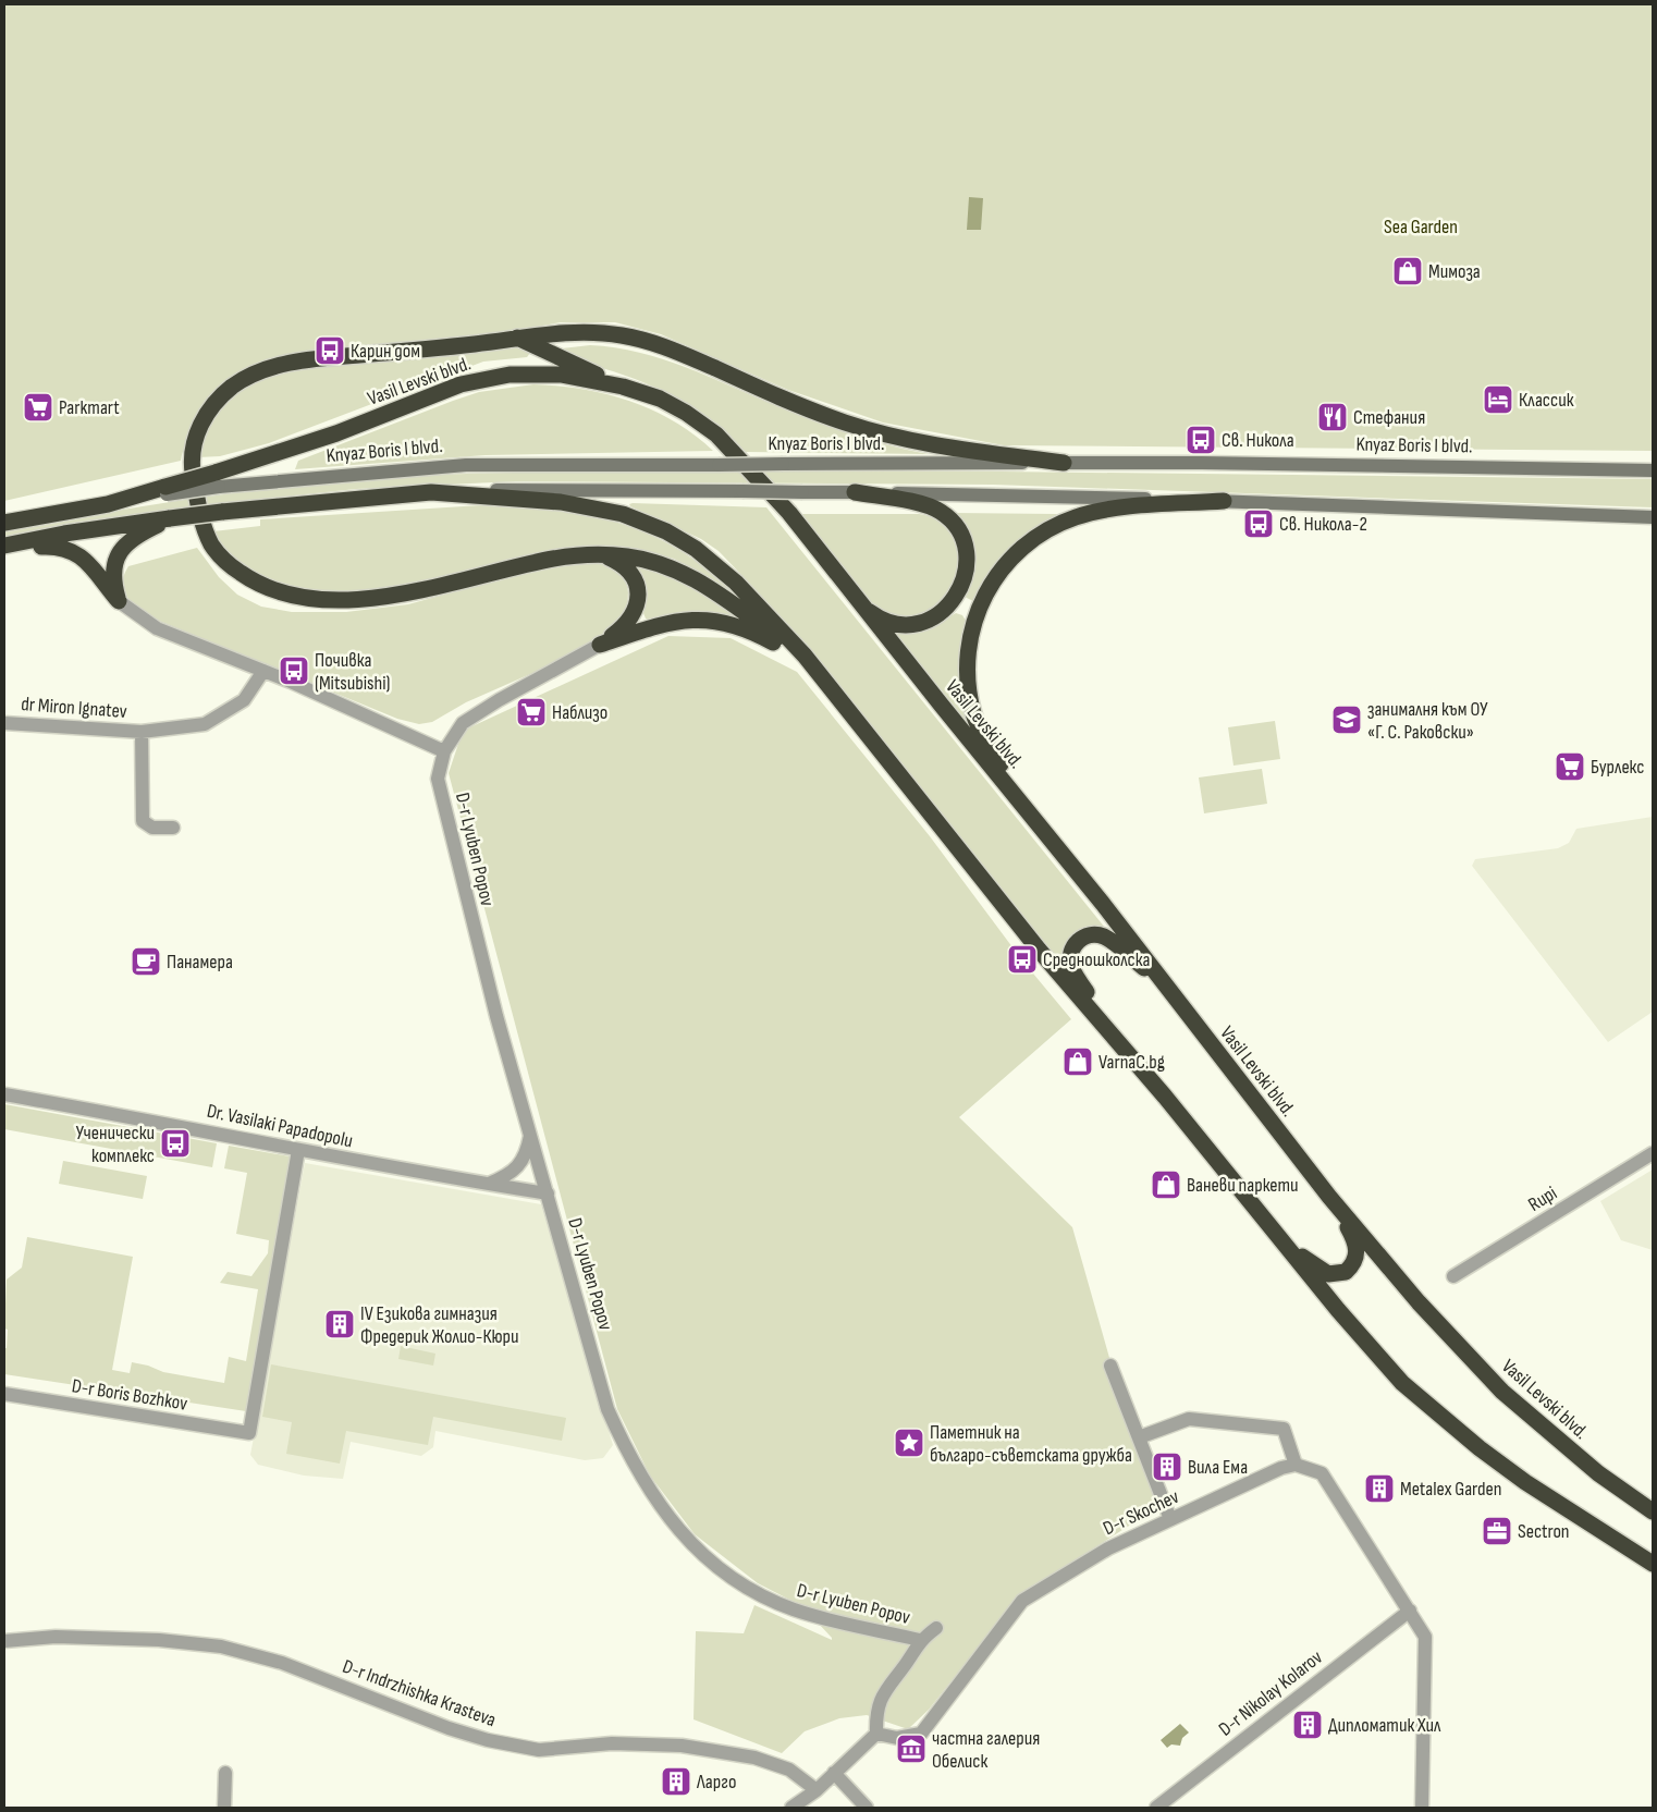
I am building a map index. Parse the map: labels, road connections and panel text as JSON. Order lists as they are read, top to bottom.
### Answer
{
  "streets": {
    "highway": ["Vasil Levski blvd."],
    "main road": ["Knyaz Boris I blvd."],
    "street": [
      "dr Miron Ignatev",
      "D-r Lyuben Popov",
      "Dr. Vasilaki Papadopolu",
      "Rupi",
      "D-r Boris Bozhkov",
      "D-r Skochev",
      "D-r Indrzhishka Krasteva",
      "D-r Nikolay Kolarov"
    ]
  },
  "crossings": [
    ["Vasil Levski blvd.", "Knyaz Boris I blvd."],
    ["D-r Lyuben Popov", "Dr. Vasilaki Papadopolu"],
    ["Dr. Vasilaki Papadopolu", "D-r Boris Bozhkov"]
  ],
  "parks": ["Sea Garden"],
  "places": {
    "shop": ["Мимоза", "VarnaC.bg", "Ваневи паркети"],
    "bus stop": [
      "Карин дом",
      "Св. Никола",
      "Св. Никола-2",
      "Почивка (Mitsubishi)",
      "Средношколска",
      "Ученически комплекс"
    ],
    "hotel": ["Классик"],
    "supermarket": ["Parkmart", "Наблизо", "Бурлекс"],
    "restaurant": ["Стефания"],
    "school or university": ["занималня към ОУ «Г. С. Раковски»"],
    "cafe": ["Панамера"],
    "building": [
      "IV Езикова гимназия Фредерик Жолио-Кюри",
      "Вила Ема",
      "Metalex Garden",
      "Дипломатик Хил",
      "Ларго"
    ],
    "place": ["Паметник на българо-съветската дружба"],
    "office": ["Sectron"],
    "museum": ["частна галерия Обелиск"]
  }
}
